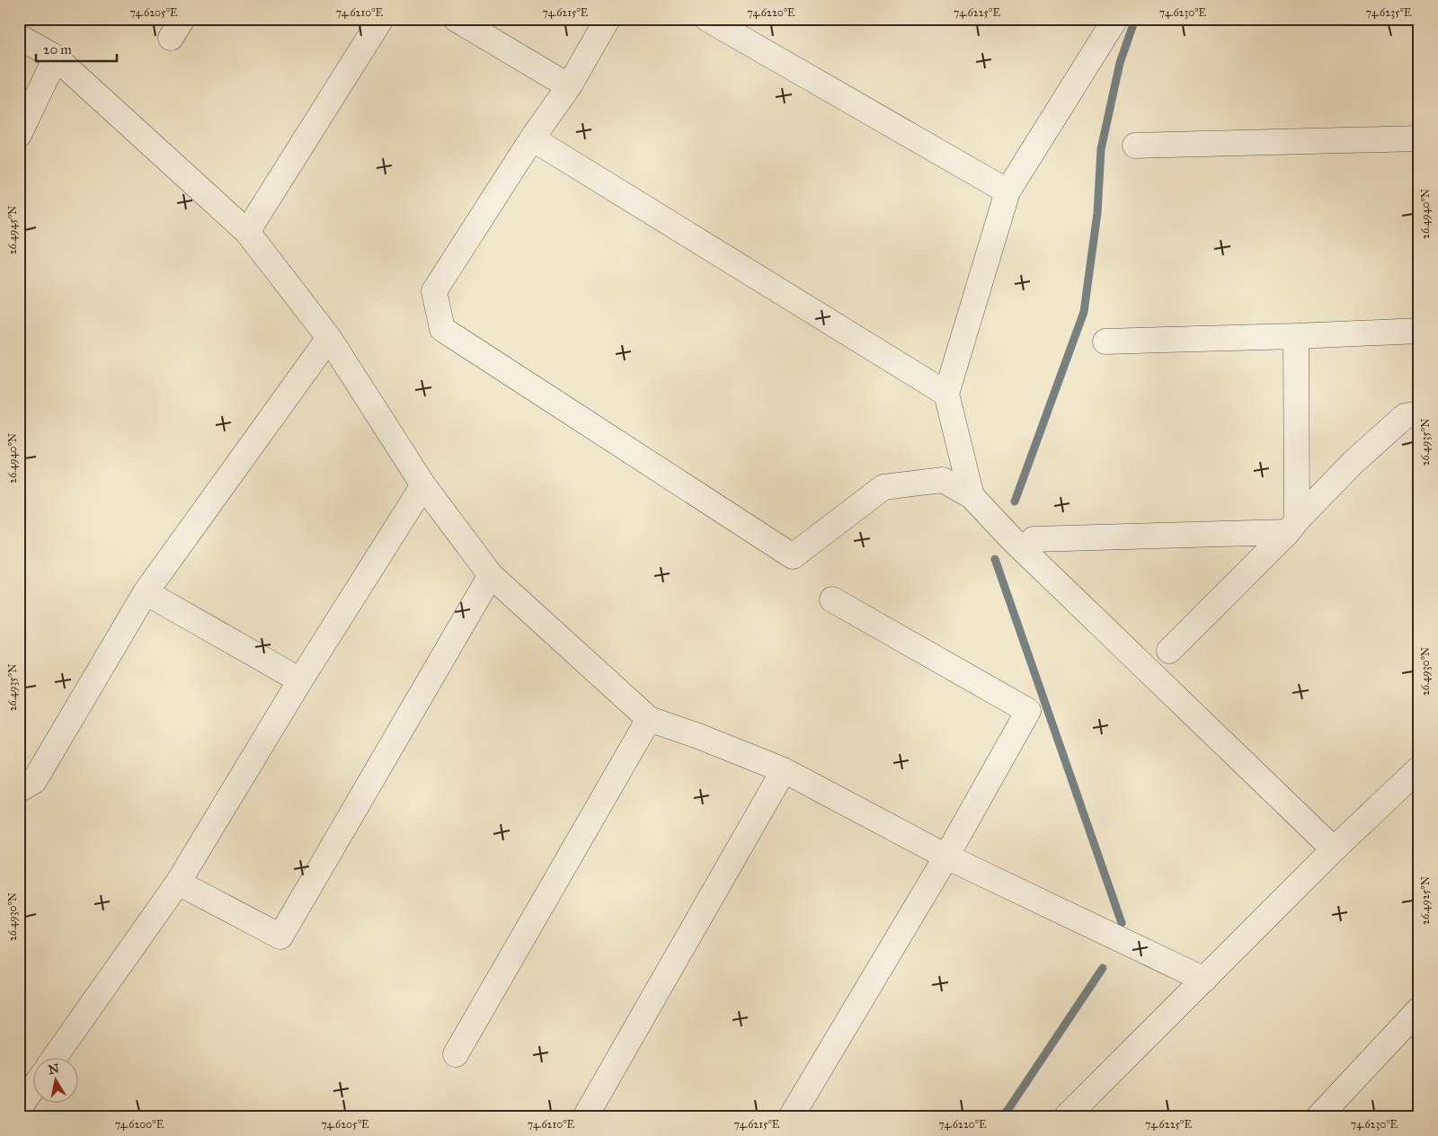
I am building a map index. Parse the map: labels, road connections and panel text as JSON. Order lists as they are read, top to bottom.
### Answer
{
  "scale_bar": "20 m",
  "north": "top",
  "coordinates": [
    "74.6205°E",
    "74.6210°E",
    "74.6215°E",
    "74.6220°E",
    "74.6225°E",
    "74.6230°E",
    "74.6235°E",
    "26.4940°N",
    "26.4945°N",
    "26.4935°N",
    "26.4930°N",
    "26.4925°N",
    "74.6200°E"
  ]
}
